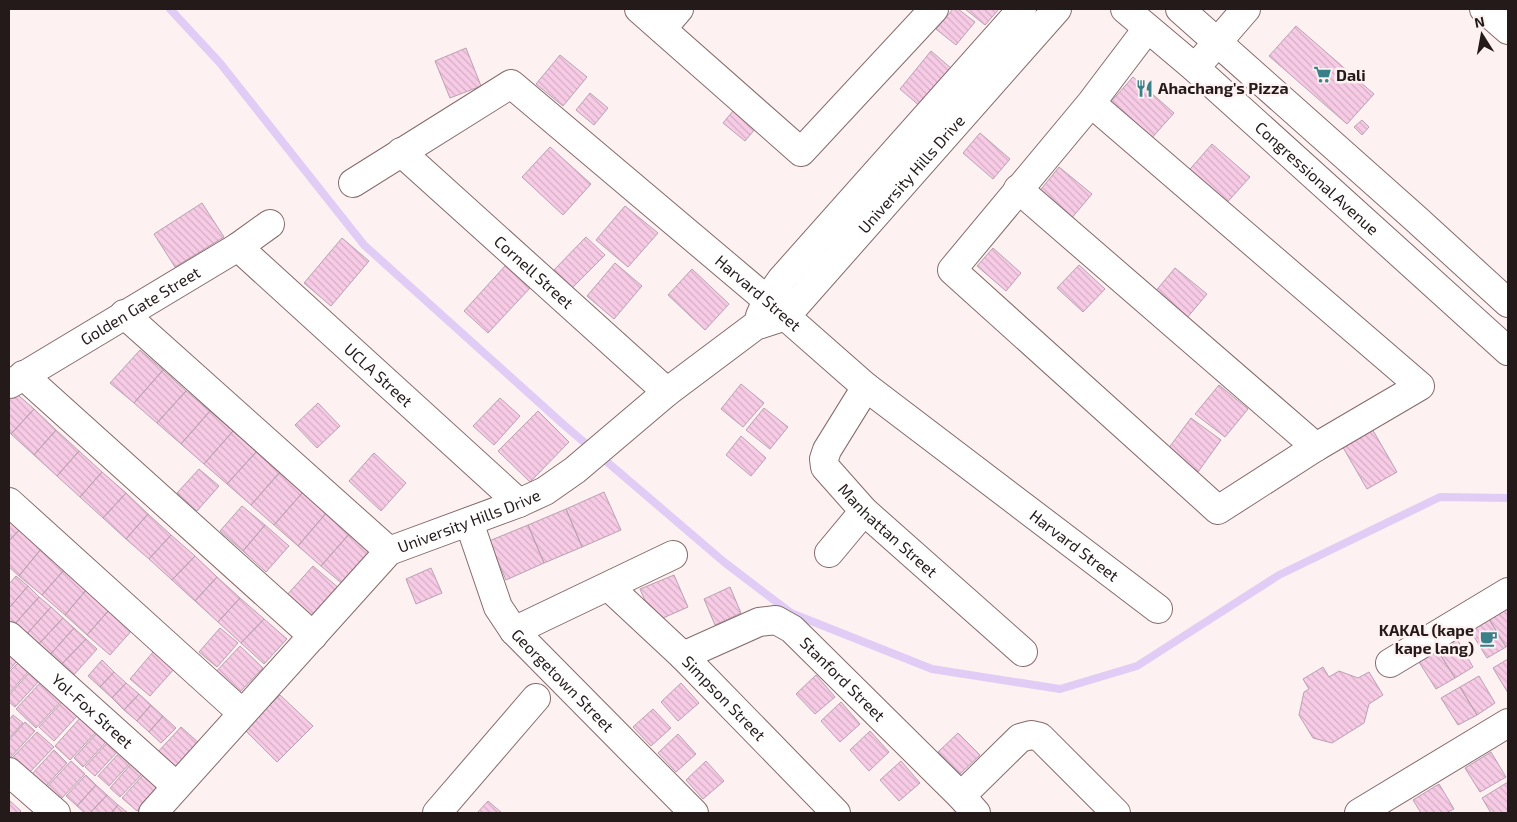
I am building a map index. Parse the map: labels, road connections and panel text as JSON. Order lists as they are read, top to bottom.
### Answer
{
  "streets": {
    "street": [
      "University Hills Drive",
      "Congressional Avenue",
      "Cornell Street",
      "Harvard Street",
      "Golden Gate Street",
      "UCLA Street",
      "Manhattan Street",
      "Georgetown Street",
      "Stanford Street",
      "Simpson Street",
      "Yol-Fox Street"
    ]
  },
  "crossings": [
    ["University Hills Drive", "Cornell Street"],
    ["University Hills Drive", "Harvard Street"],
    ["University Hills Drive", "UCLA Street"],
    ["University Hills Drive", "Georgetown Street"],
    ["University Hills Drive", "Yol-Fox Street"],
    ["Cornell Street", "Harvard Street"],
    ["Harvard Street", "Manhattan Street"],
    ["Golden Gate Street", "UCLA Street"],
    ["Stanford Street", "Simpson Street"]
  ],
  "places": {
    "supermarket": ["Dali"],
    "restaurant": ["Ahachang's Pizza"],
    "cafe": ["KAKAL (kape kape lang)"]
  },
  "north": "top"
}
